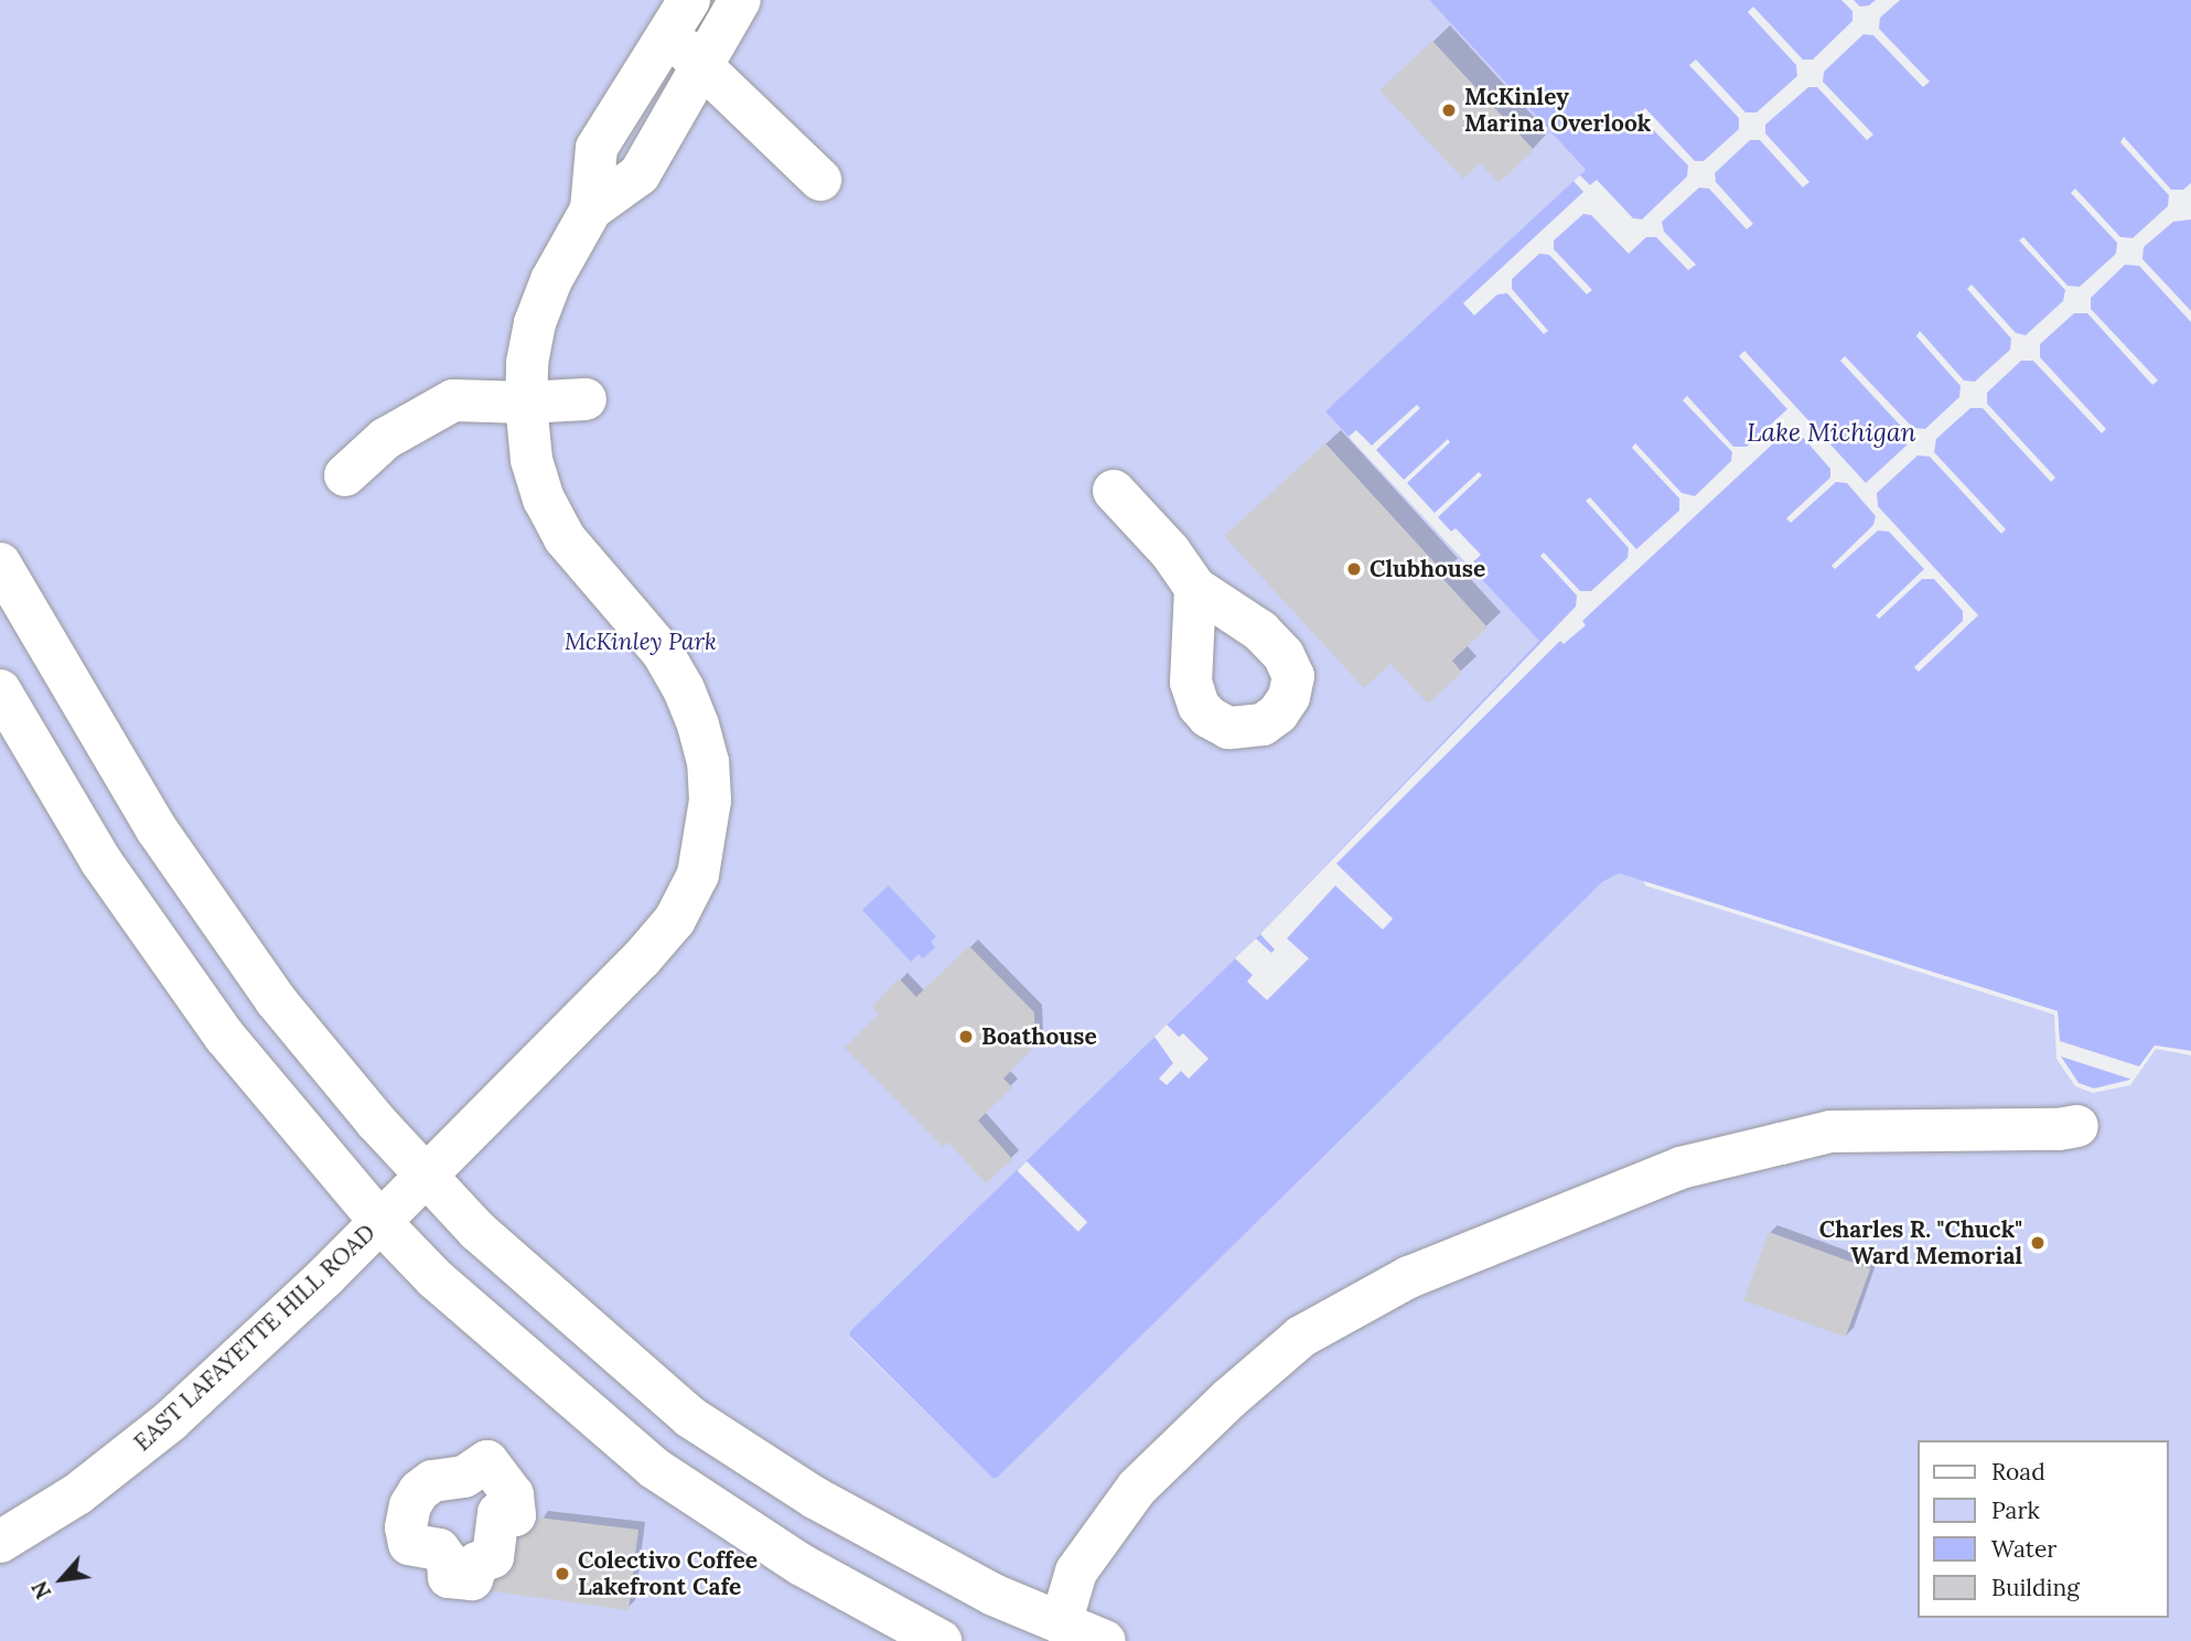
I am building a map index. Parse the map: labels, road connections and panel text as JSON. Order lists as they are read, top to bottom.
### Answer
{
  "streets": {
    "main road": ["EAST LAFAYETTE HILL ROAD"]
  },
  "water": ["Lake Michigan"],
  "parks": ["McKinley Park"],
  "places": [
    "McKinley Marina Overlook",
    "Clubhouse",
    "Boathouse",
    "Charles R. \"Chuck\" Ward Memorial",
    "Colectivo Coffee Lakefront Cafe"
  ],
  "legend": [
    "Road",
    "Park",
    "Water",
    "Building"
  ],
  "north": "bottom left"
}
